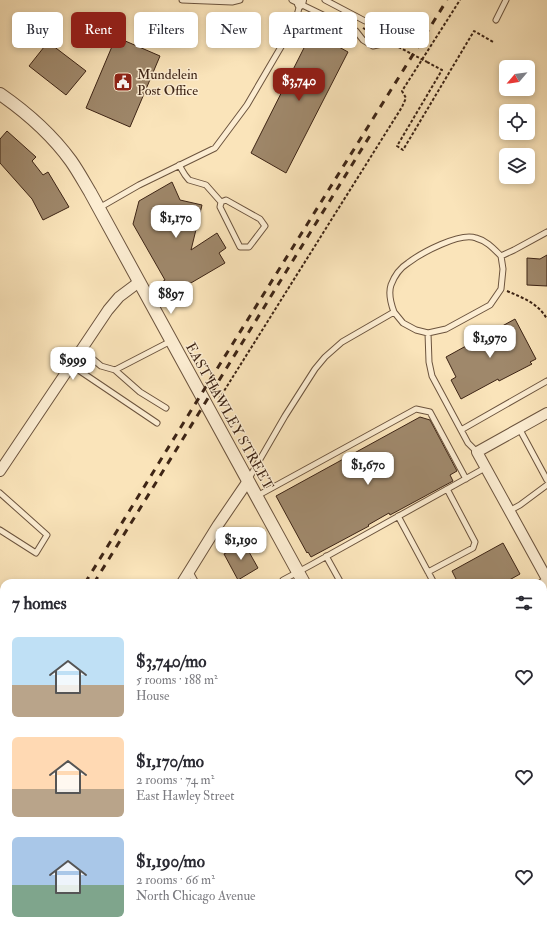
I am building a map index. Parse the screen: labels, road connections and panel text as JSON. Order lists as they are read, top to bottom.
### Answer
{
  "streets": {
    "street": ["EAST HAWLEY STREET"]
  },
  "places": {
    "public building": ["Mundelein Post Office"]
  },
  "north": "bottom left",
  "page": {
    "chip": [
      "Buy",
      "Rent",
      "Filters",
      "New",
      "Apartment",
      "House"
    ],
    "price": [
      "$3,740",
      "$1,170",
      "$897",
      "$1,970",
      "$999",
      "$1,670",
      "$1,190"
    ],
    "heading": "7 homes",
    "list": [
      {
        "name": "$3,740/mo",
        "note": "5 rooms · 188 m² · House"
      },
      {
        "name": "$1,170/mo",
        "note": "2 rooms · 74 m² · East Hawley Street"
      },
      {
        "name": "$1,190/mo",
        "note": "2 rooms · 66 m² · North Chicago Avenue"
      }
    ]
  }
}
